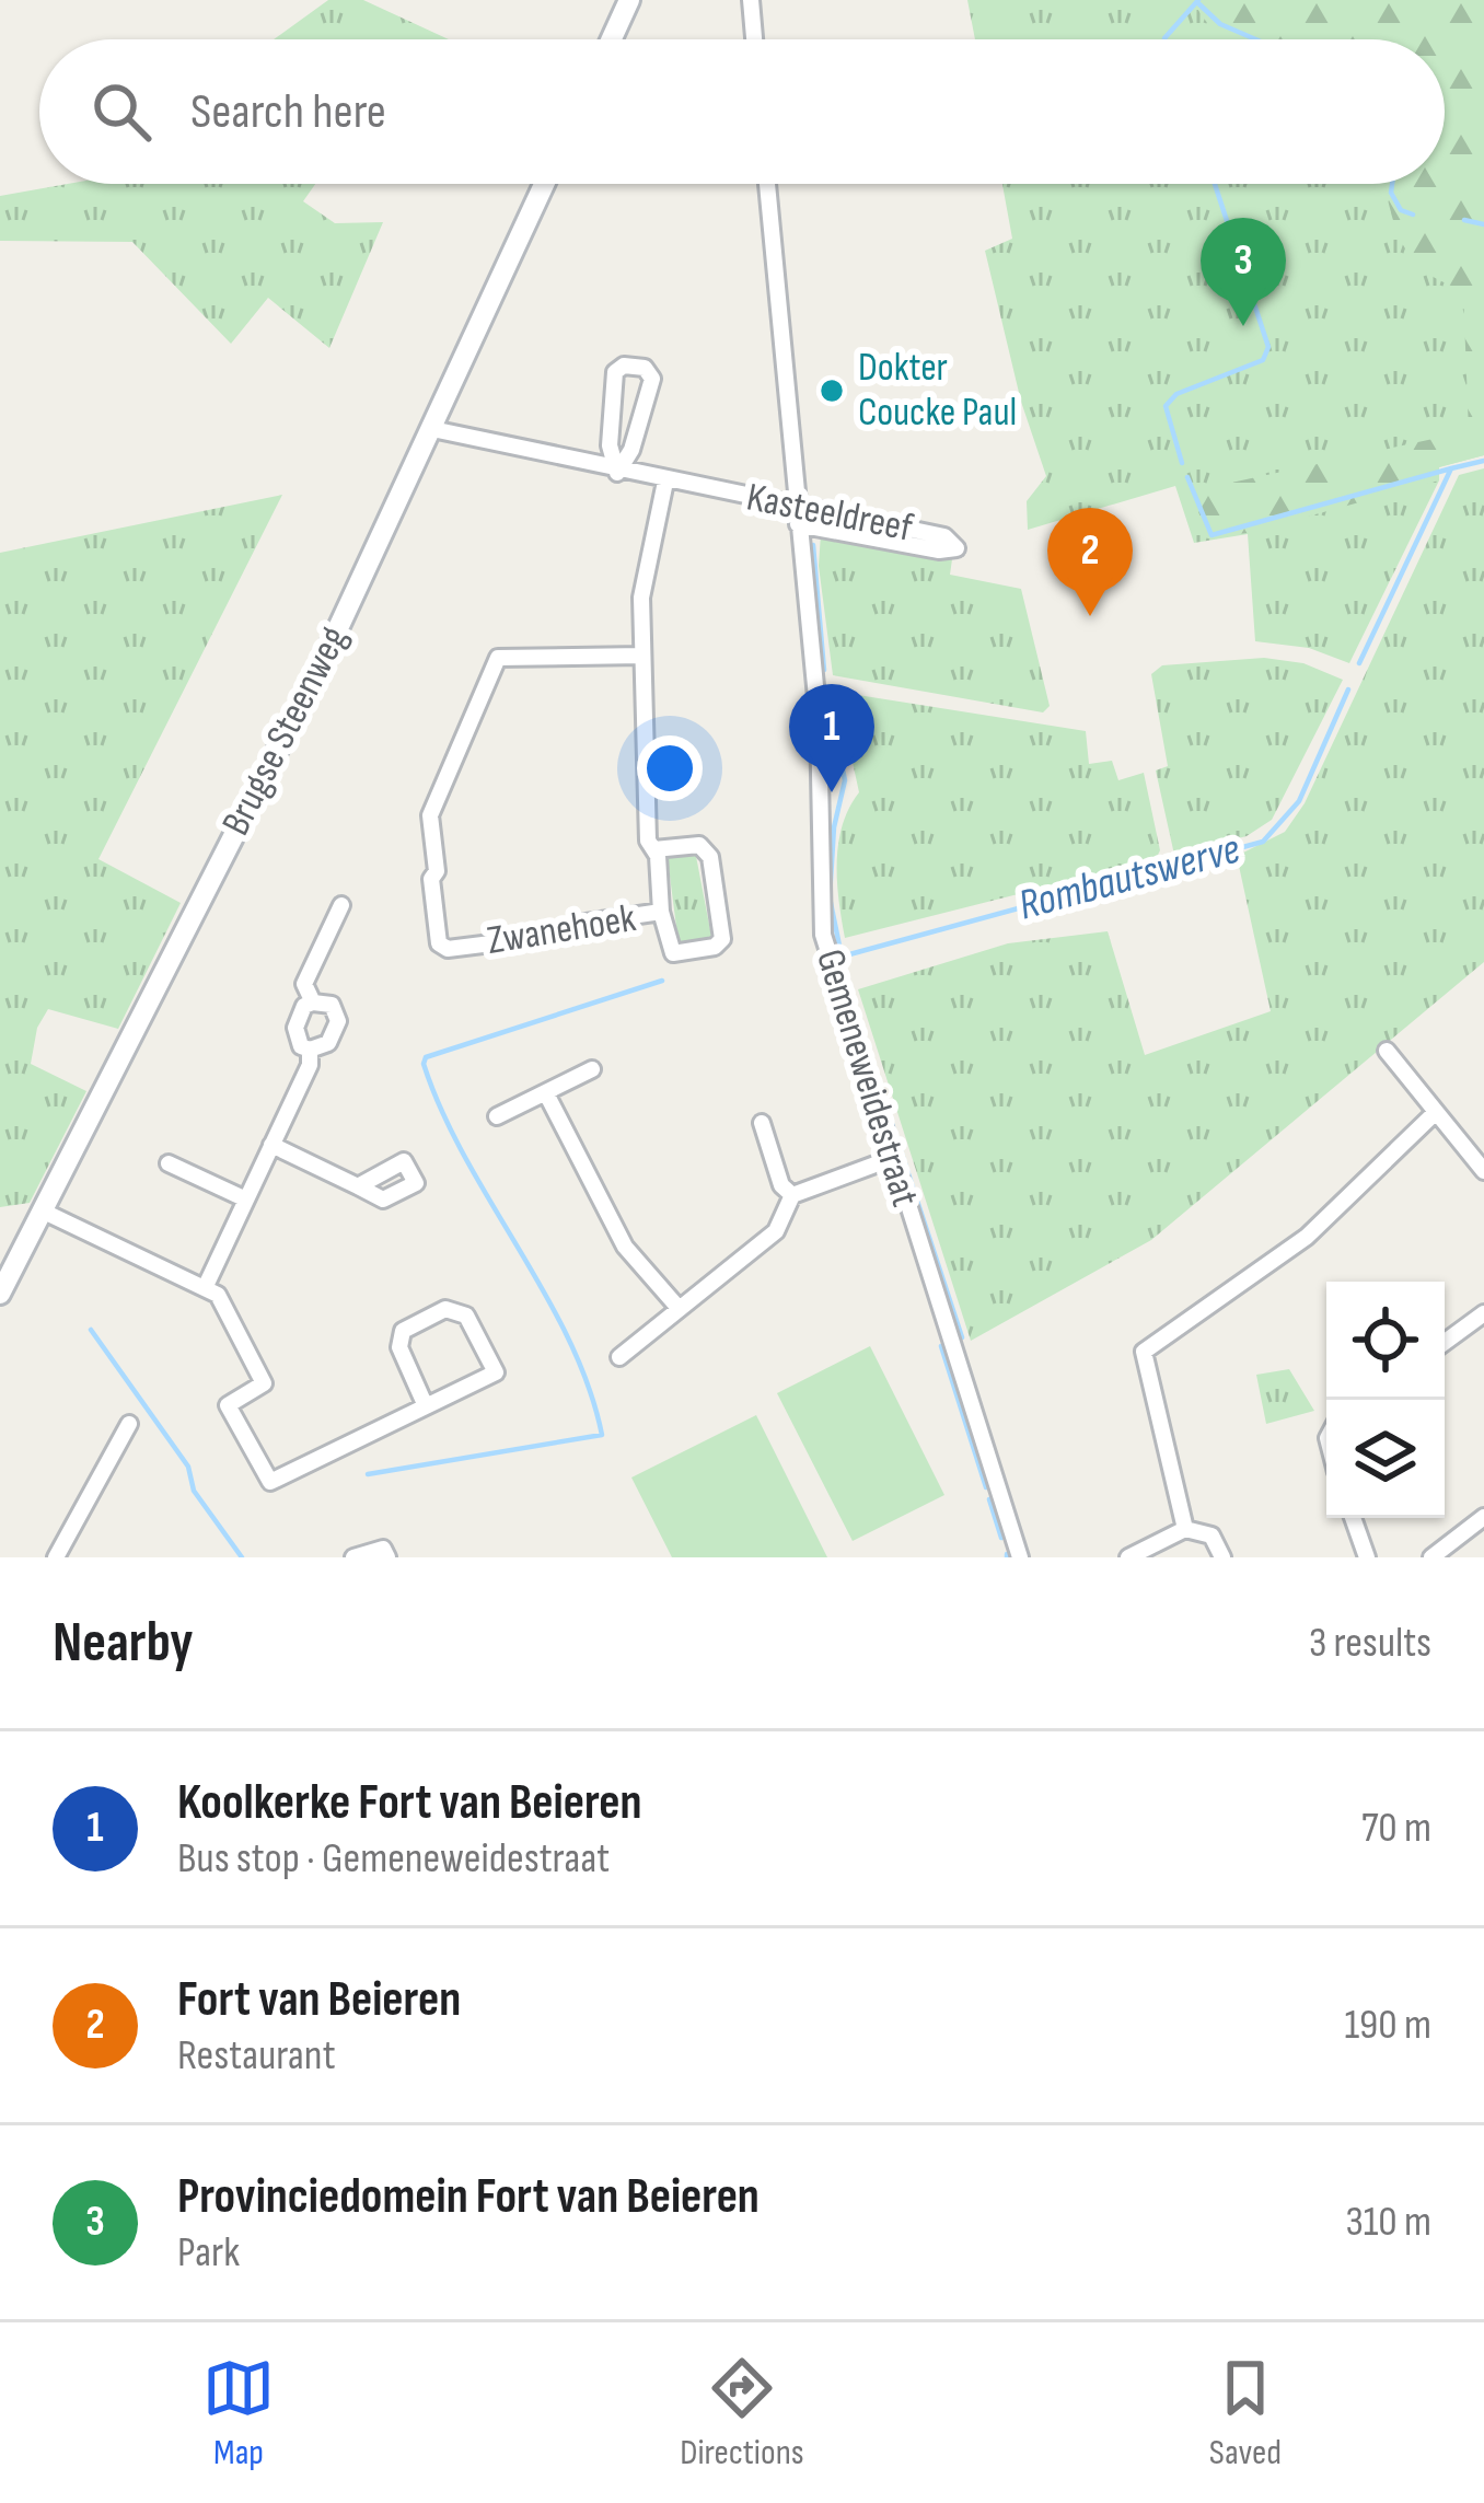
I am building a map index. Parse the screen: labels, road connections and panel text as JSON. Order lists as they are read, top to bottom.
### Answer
{
  "streets": {
    "main road": ["Brugse Steenweg"],
    "street": ["Kasteeldreef", "Zwanehoek", "Gemeneweidestraat"]
  },
  "crossings": [
    ["Kasteeldreef", "Brugse Steenweg"],
    ["Kasteeldreef", "Gemeneweidestraat"]
  ],
  "water": ["Rombautswerve"],
  "places": ["Dokter Coucke Paul"],
  "page": {
    "search": "Search here",
    "pins": ["3", "2", "1"],
    "heading": ["Nearby", "3 results"],
    "list": [
      {
        "mark": "1",
        "name": "Koolkerke Fort van Beieren",
        "note": "Bus stop · Gemeneweidestraat",
        "value": "70 m"
      },
      {
        "mark": "2",
        "name": "Fort van Beieren",
        "note": "Restaurant",
        "value": "190 m"
      },
      {
        "mark": "3",
        "name": "Provinciedomein Fort van Beieren",
        "note": "Park",
        "value": "310 m"
      }
    ],
    "nav": ["Map", "Directions", "Saved"]
  }
}
